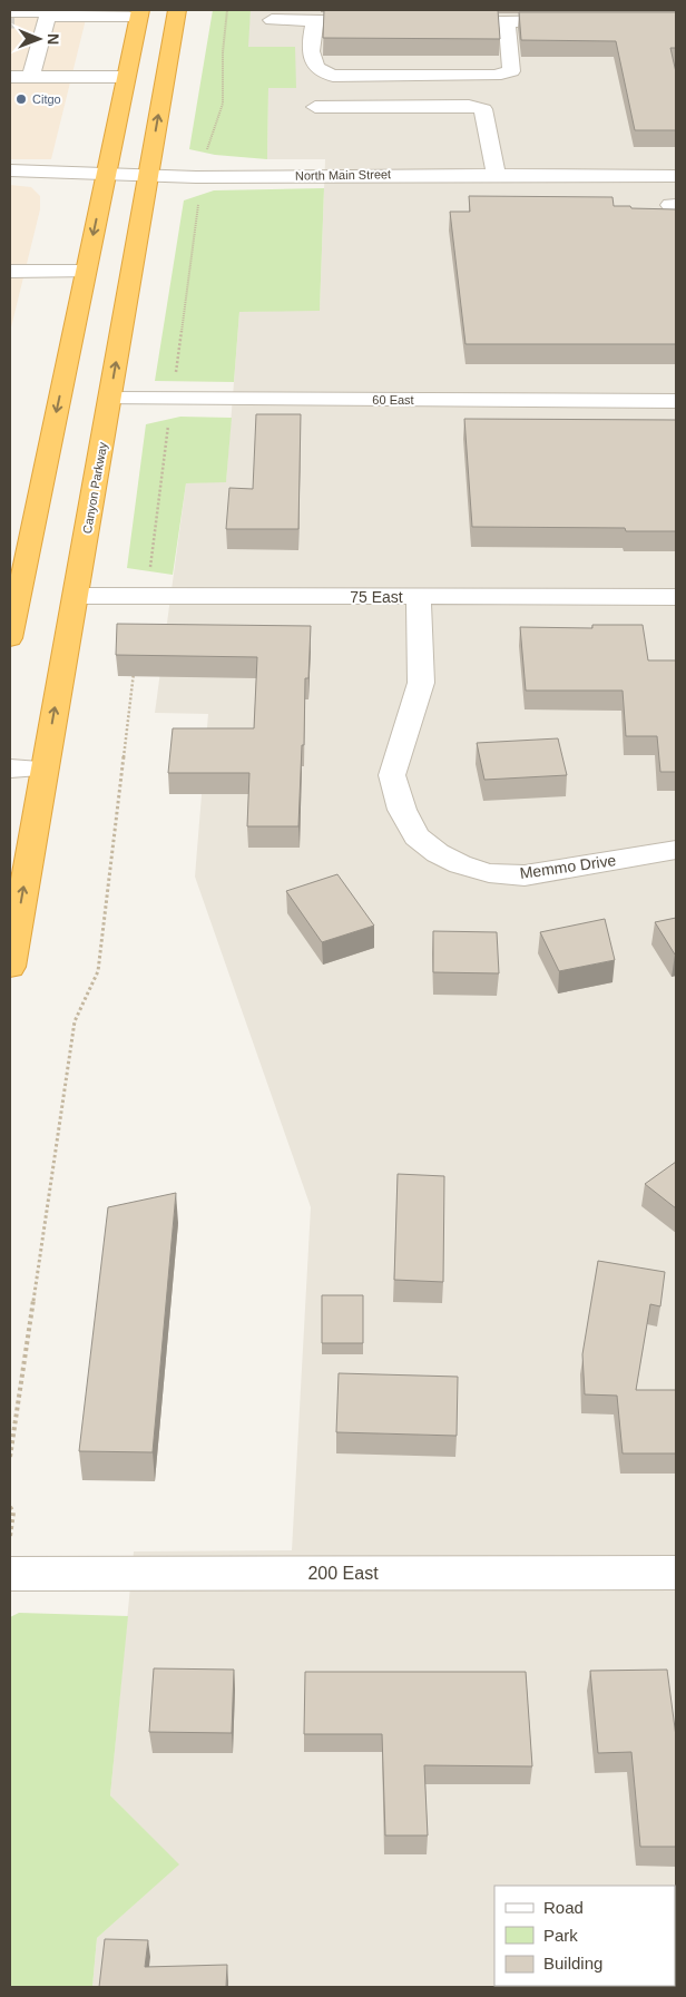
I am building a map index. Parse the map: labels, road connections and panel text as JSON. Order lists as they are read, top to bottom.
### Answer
{
  "streets": {
    "highway": ["Canyon Parkway"],
    "street": [
      "North Main Street",
      "60 East",
      "75 East",
      "Memmo Drive",
      "200 East"
    ]
  },
  "crossings": [
    ["North Main Street", "Canyon Parkway"],
    ["60 East", "Canyon Parkway"],
    ["Canyon Parkway", "75 East"],
    ["75 East", "Memmo Drive"]
  ],
  "places": ["Citgo"],
  "legend": ["Road", "Park", "Building"],
  "north": "right"
}
